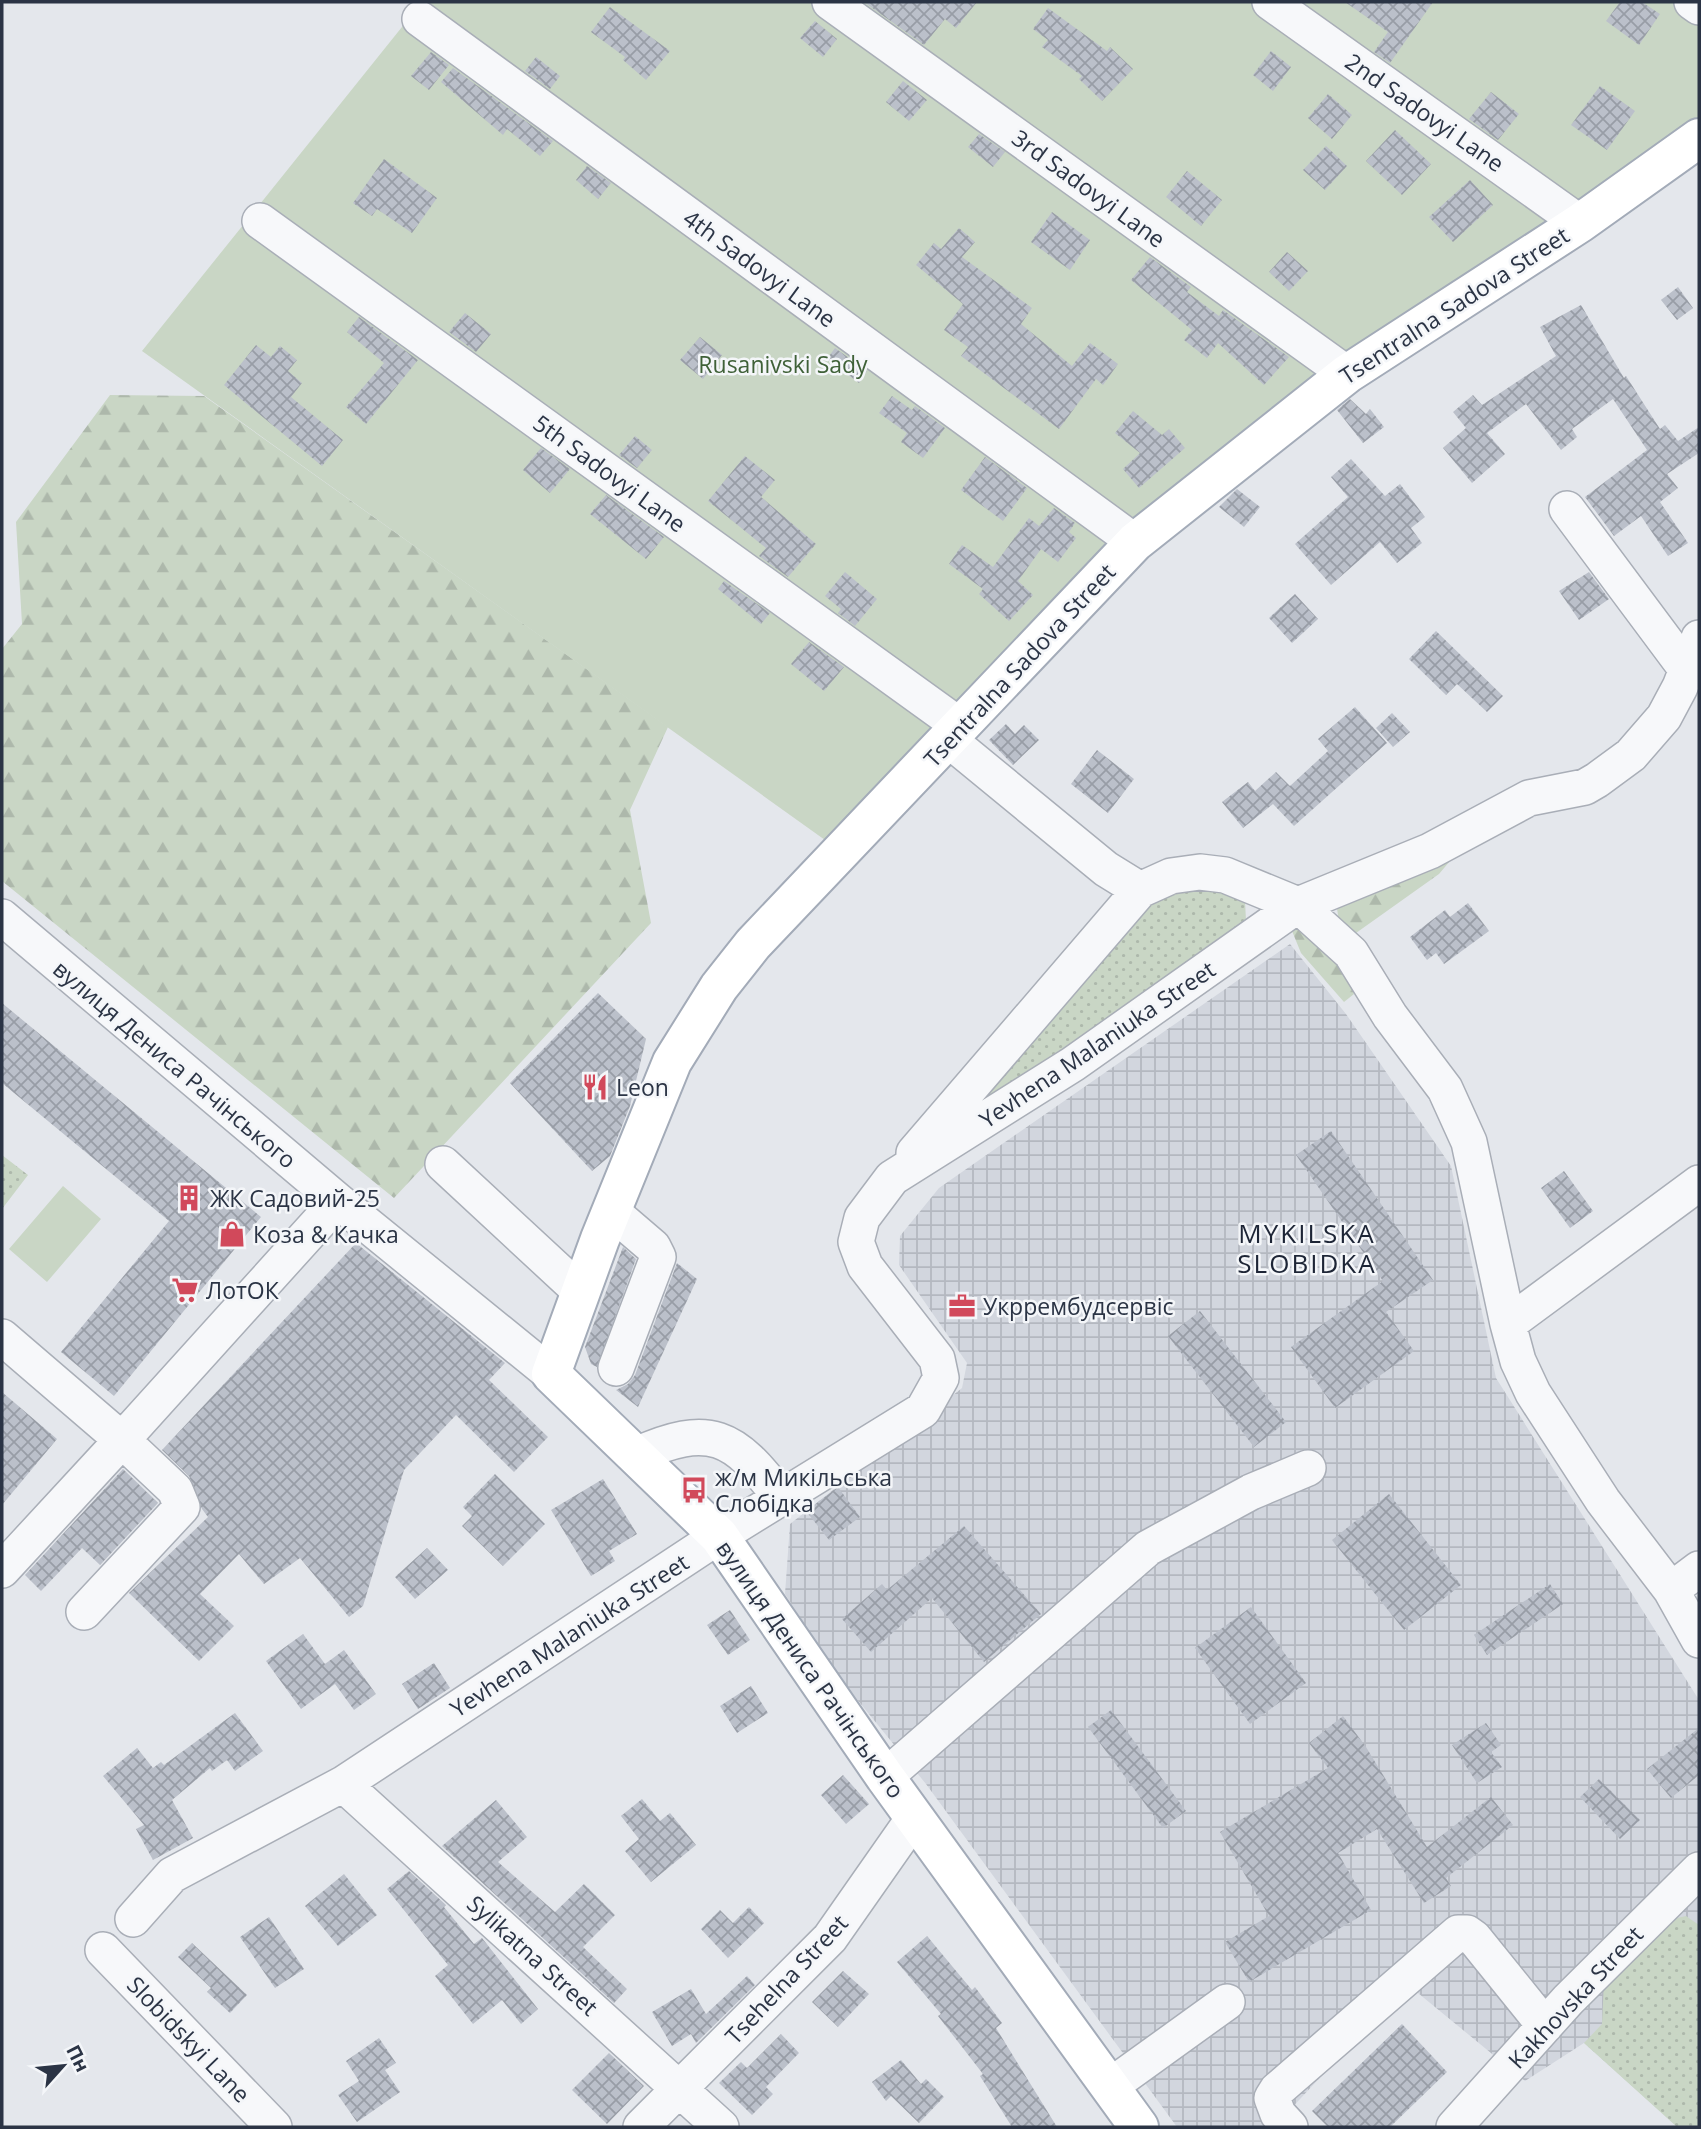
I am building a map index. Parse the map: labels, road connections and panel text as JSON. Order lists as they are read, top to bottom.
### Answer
{
  "streets": {
    "main road": ["Tsentralna Sadova Street", "вулиця Дениса Рачінського"],
    "street": [
      "2nd Sadovyi Lane",
      "3rd Sadovyi Lane",
      "4th Sadovyi Lane",
      "5th Sadovyi Lane",
      "Yevhena Malaniuka Street",
      "Sylikatna Street",
      "Tsehelna Street",
      "Kakhovska Street",
      "Slobidskyi Lane"
    ]
  },
  "crossings": [
    ["2nd Sadovyi Lane", "Tsentralna Sadova Street"],
    ["3rd Sadovyi Lane", "Tsentralna Sadova Street"],
    ["4th Sadovyi Lane", "Tsentralna Sadova Street"],
    ["Tsentralna Sadova Street", "5th Sadovyi Lane"],
    ["Tsentralna Sadova Street", "вулиця Дениса Рачінського"],
    ["Yevhena Malaniuka Street", "вулиця Дениса Рачінського"],
    ["Yevhena Malaniuka Street", "Sylikatna Street"],
    ["вулиця Дениса Рачінського", "Tsehelna Street"],
    ["Sylikatna Street", "Tsehelna Street"]
  ],
  "districts": ["MYKILSKA SLOBIDKA"],
  "parks": ["Rusanivski Sady"],
  "places": {
    "restaurant": ["Leon"],
    "building": ["ЖК Садовий-25"],
    "shop": ["Коза & Качка"],
    "supermarket": ["ЛотОК"],
    "office": ["Укррембудсервіс"],
    "bus stop": ["ж/м Микільська Слобідка"]
  },
  "north": "top right"
}
